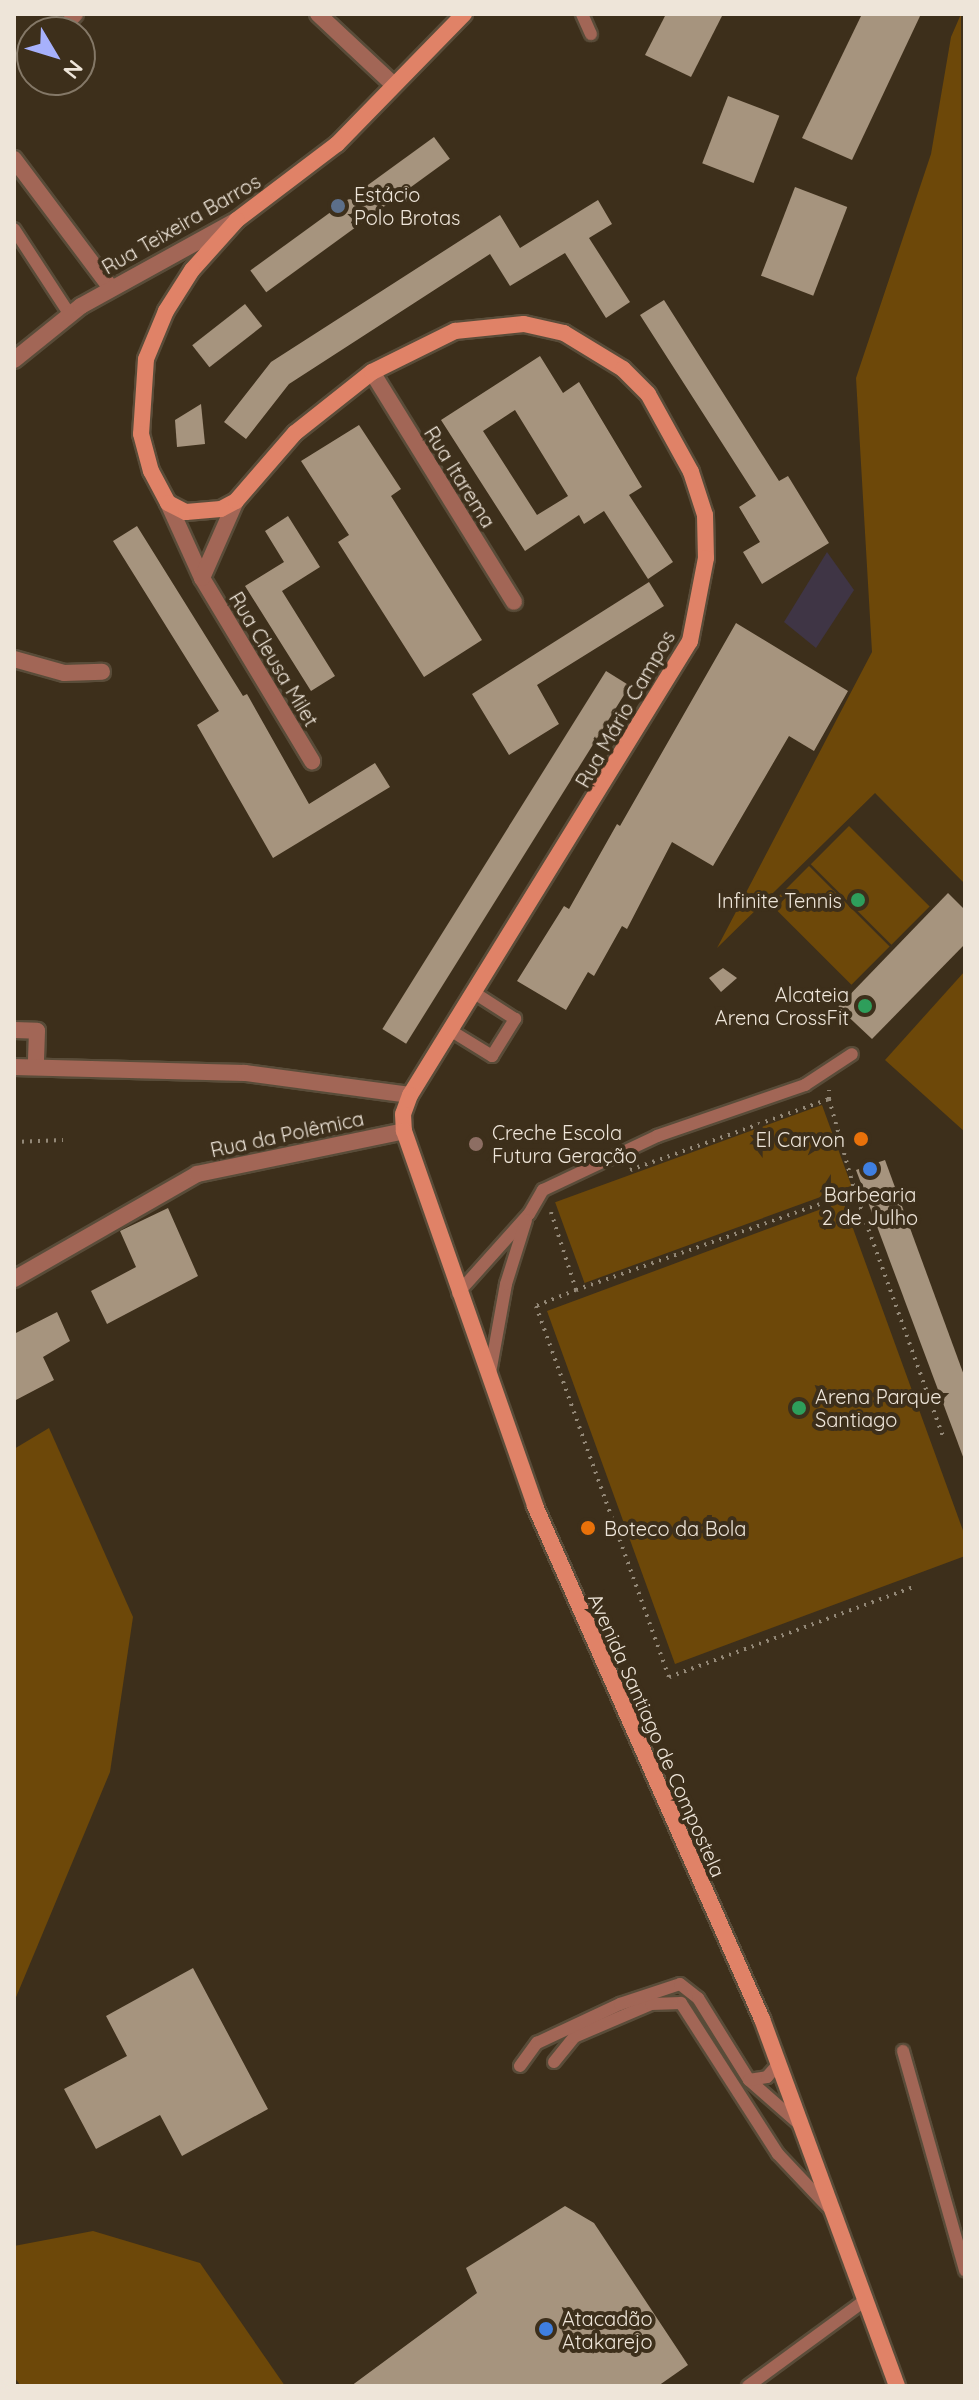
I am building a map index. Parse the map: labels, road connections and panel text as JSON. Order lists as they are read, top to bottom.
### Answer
{
  "streets": {
    "main road": [
      "Rua Teixeira Barros",
      "Rua Cleusa Milet",
      "Rua Mário Campos",
      "Avenida Santiago de Compostela"
    ],
    "street": ["Rua Itarema", "Rua da Polêmica"]
  },
  "crossings": [
    ["Rua Teixeira Barros", "Rua Cleusa Milet"],
    ["Rua Itarema", "Rua Mário Campos"],
    ["Rua Mário Campos", "Avenida Santiago de Compostela"],
    ["Rua da Polêmica", "Avenida Santiago de Compostela"]
  ],
  "places": [
    "Estácio Polo Brotas",
    "Infinite Tennis",
    "Alcateia Arena CrossFit",
    "El Carvon",
    "Creche Escola Futura Geração",
    "Barbearia 2 de Julho",
    "Arena Parque Santiago",
    "Boteco da Bola",
    "Atacadão Atakarejo"
  ],
  "north": "bottom right"
}
